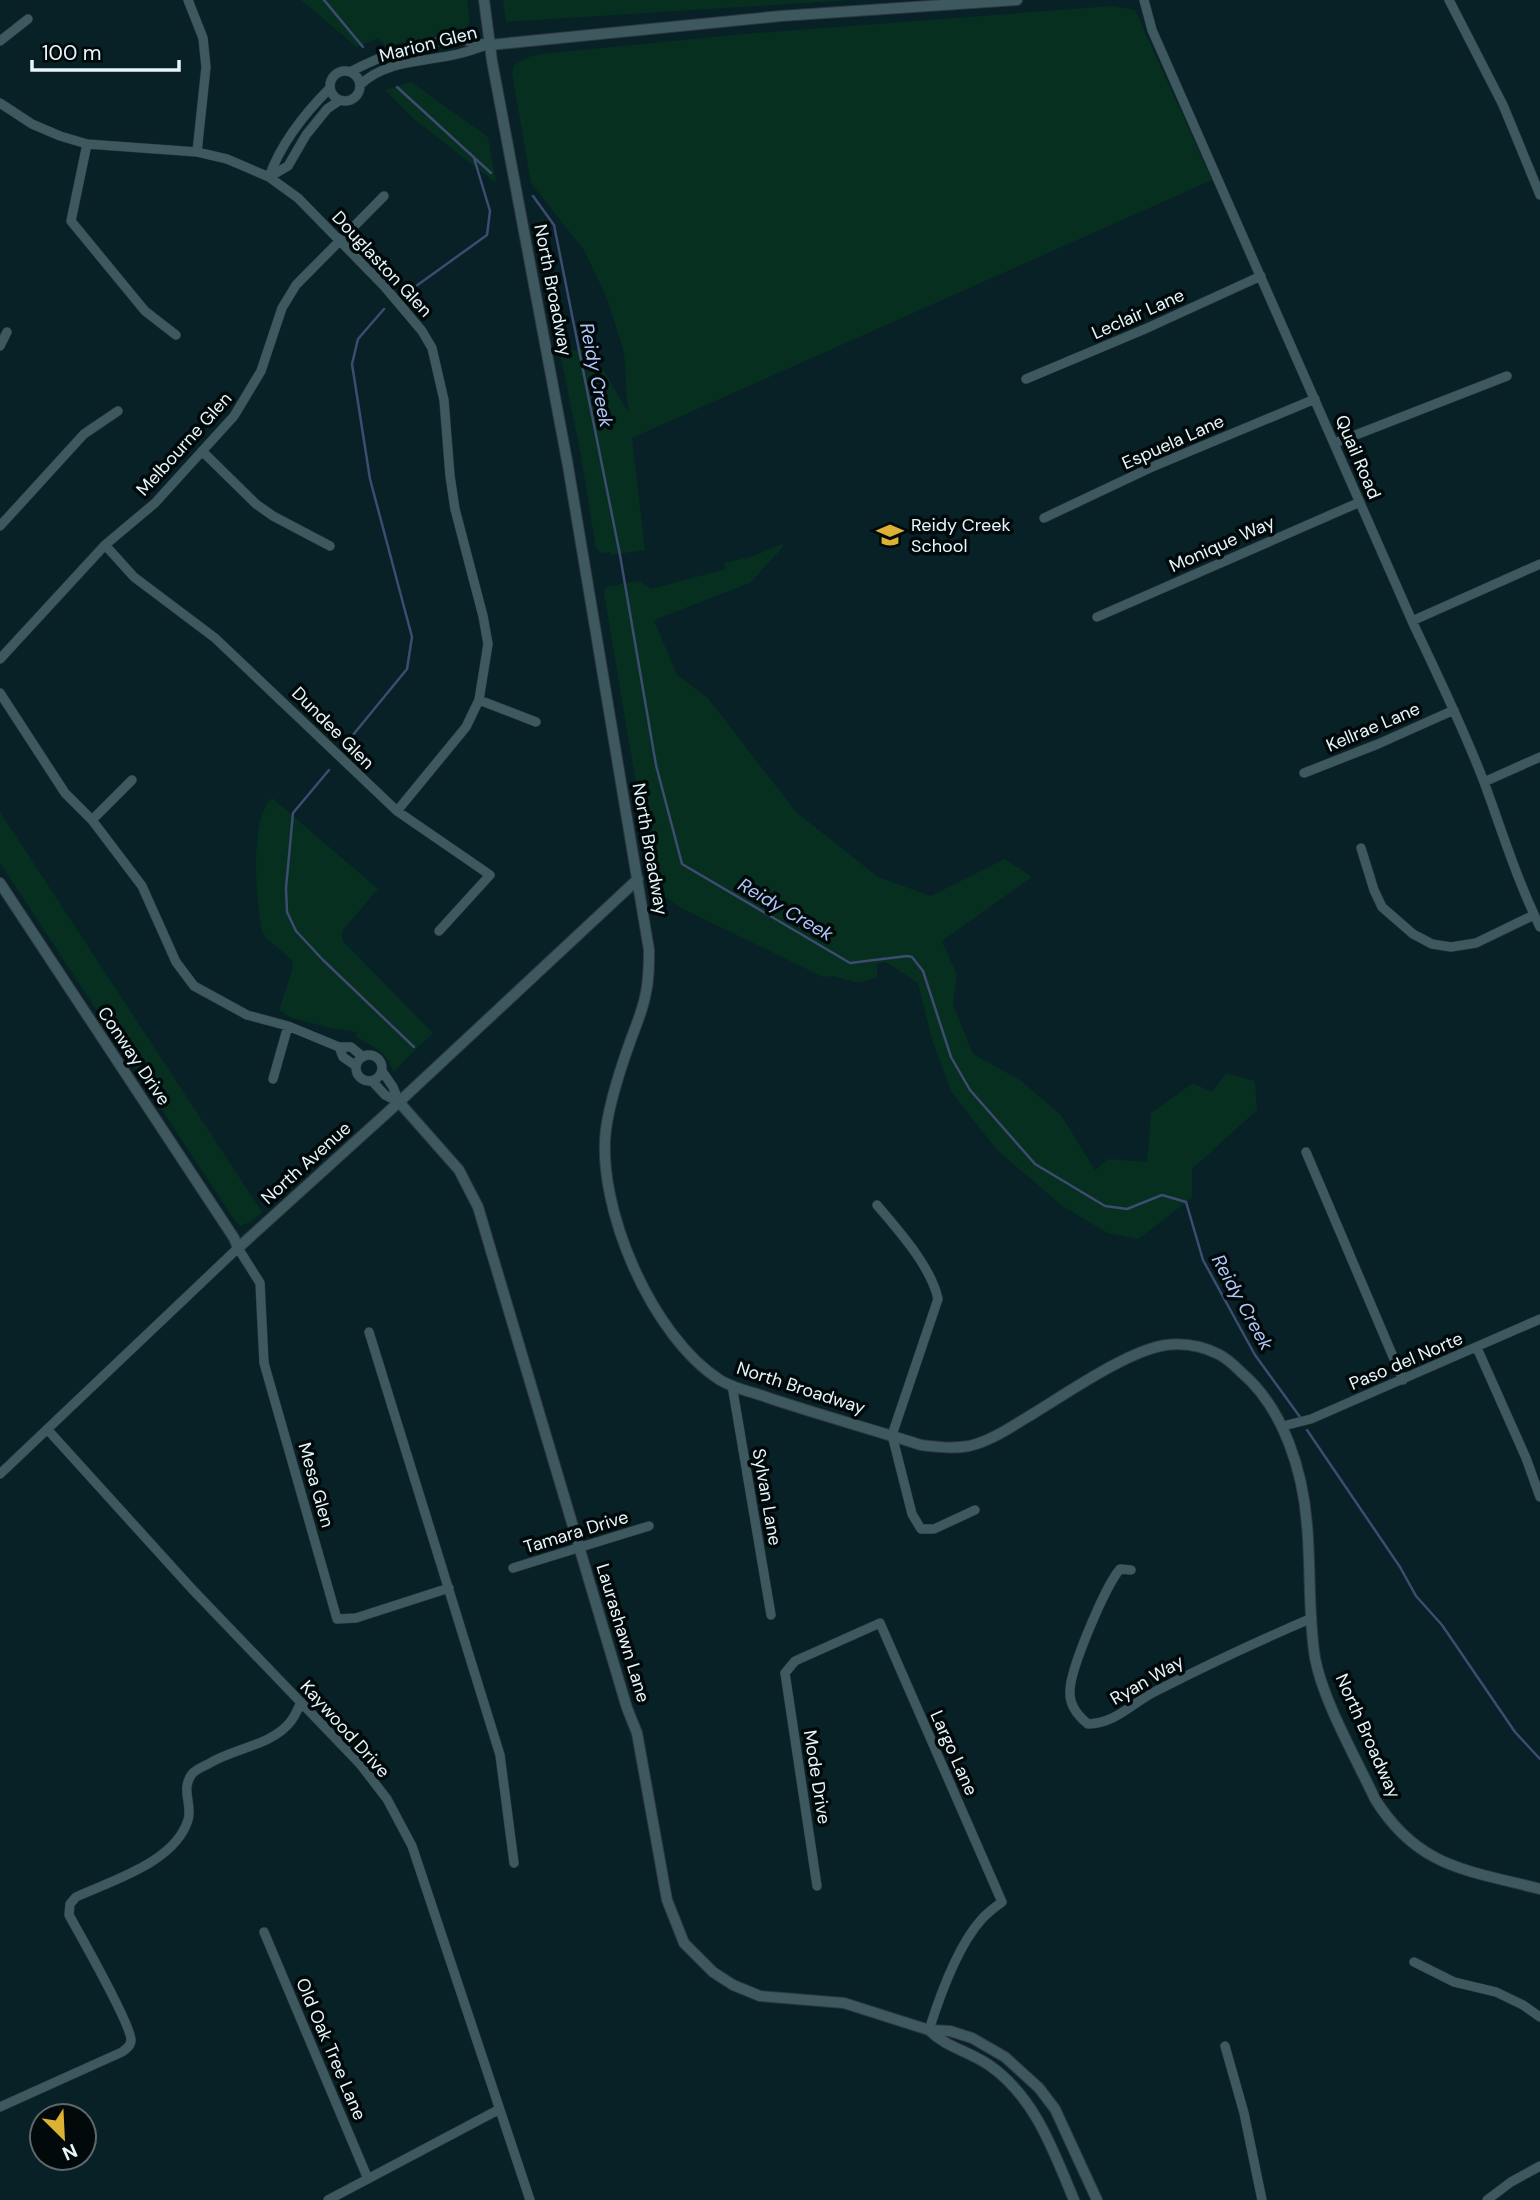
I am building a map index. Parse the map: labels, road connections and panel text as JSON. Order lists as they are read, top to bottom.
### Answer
{
  "streets": {
    "street": [
      "Marion Glen",
      "Douglaston Glen",
      "North Broadway",
      "Leclair Lane",
      "Espuela Lane",
      "Melbourne Glen",
      "Quail Road",
      "Monique Way",
      "Kellrae Lane",
      "Dundee Glen",
      "Conway Drive",
      "North Avenue",
      "Paso del Norte",
      "Mesa Glen",
      "Sylvan Lane",
      "Tamara Drive",
      "Laurashawn Lane",
      "Ryan Way",
      "Kaywood Drive",
      "Largo Lane",
      "Mode Drive",
      "Old Oak Tree Lane"
    ]
  },
  "crossings": [
    ["Marion Glen", "North Broadway"],
    ["Douglaston Glen", "Melbourne Glen"],
    ["Douglaston Glen", "Dundee Glen"],
    ["North Broadway", "North Avenue"],
    ["North Broadway", "Paso del Norte"],
    ["North Broadway", "Sylvan Lane"],
    ["North Broadway", "Ryan Way"],
    ["Leclair Lane", "Quail Road"],
    ["Espuela Lane", "Quail Road"],
    ["Melbourne Glen", "Dundee Glen"],
    ["Quail Road", "Monique Way"],
    ["Quail Road", "Kellrae Lane"],
    ["Conway Drive", "North Avenue"],
    ["Conway Drive", "Mesa Glen"],
    ["North Avenue", "Mesa Glen"],
    ["North Avenue", "Laurashawn Lane"],
    ["North Avenue", "Kaywood Drive"],
    ["Tamara Drive", "Laurashawn Lane"],
    ["Laurashawn Lane", "Largo Lane"],
    ["Largo Lane", "Mode Drive"]
  ],
  "water": ["Reidy Creek"],
  "places": {
    "school or university": ["Reidy Creek School"]
  },
  "scale_bar": "100 m",
  "north": "bottom right"
}
